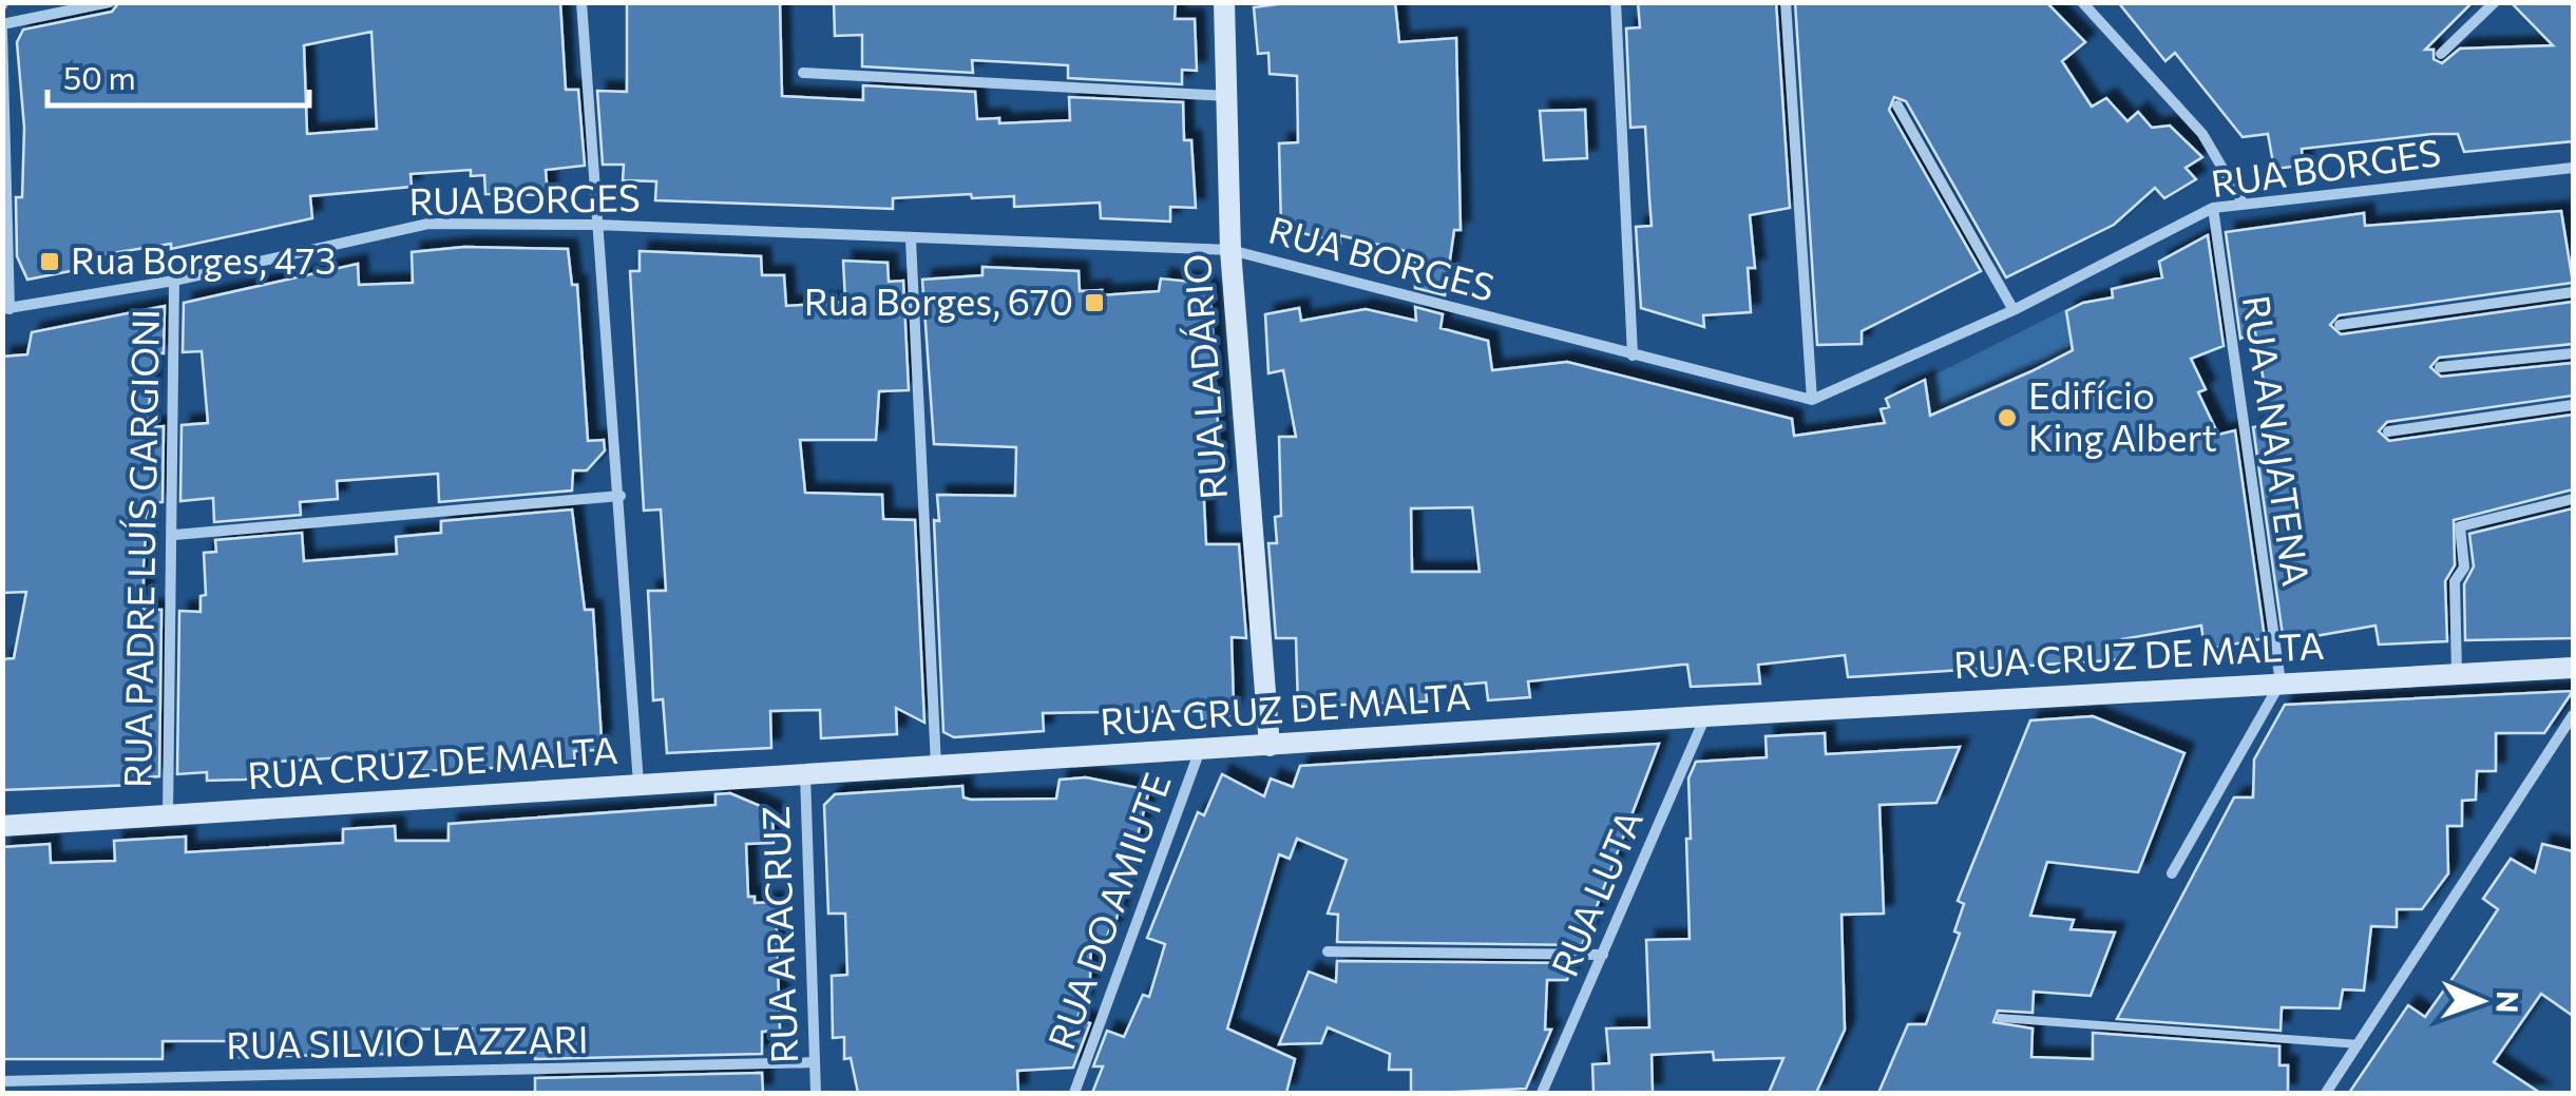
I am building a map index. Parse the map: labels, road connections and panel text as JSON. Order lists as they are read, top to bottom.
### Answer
{
  "streets": {
    "street": [
      "RUA BORGES",
      "RUA LADÁRIO",
      "RUA ANAJATENA",
      "RUA PADRE LUÍS GARGIONI",
      "RUA CRUZ DE MALTA",
      "RUA LUTA",
      "RUA DO AMIUTE",
      "RUA ARACRUZ",
      "RUA SILVIO LAZZARI"
    ]
  },
  "crossings": [
    ["RUA BORGES", "RUA LADÁRIO"],
    ["RUA BORGES", "RUA ANAJATENA"],
    ["RUA BORGES", "RUA PADRE LUÍS GARGIONI"],
    ["RUA LADÁRIO", "RUA CRUZ DE MALTA"],
    ["RUA ANAJATENA", "RUA CRUZ DE MALTA"],
    ["RUA PADRE LUÍS GARGIONI", "RUA CRUZ DE MALTA"],
    ["RUA CRUZ DE MALTA", "RUA LUTA"],
    ["RUA CRUZ DE MALTA", "RUA DO AMIUTE"],
    ["RUA CRUZ DE MALTA", "RUA ARACRUZ"],
    ["RUA ARACRUZ", "RUA SILVIO LAZZARI"]
  ],
  "places": {
    "transit": ["Rua Borges, 473", "Rua Borges, 670"],
    "other": ["Edifício King Albert"]
  },
  "scale_bar": "50 m",
  "north": "right"
}
